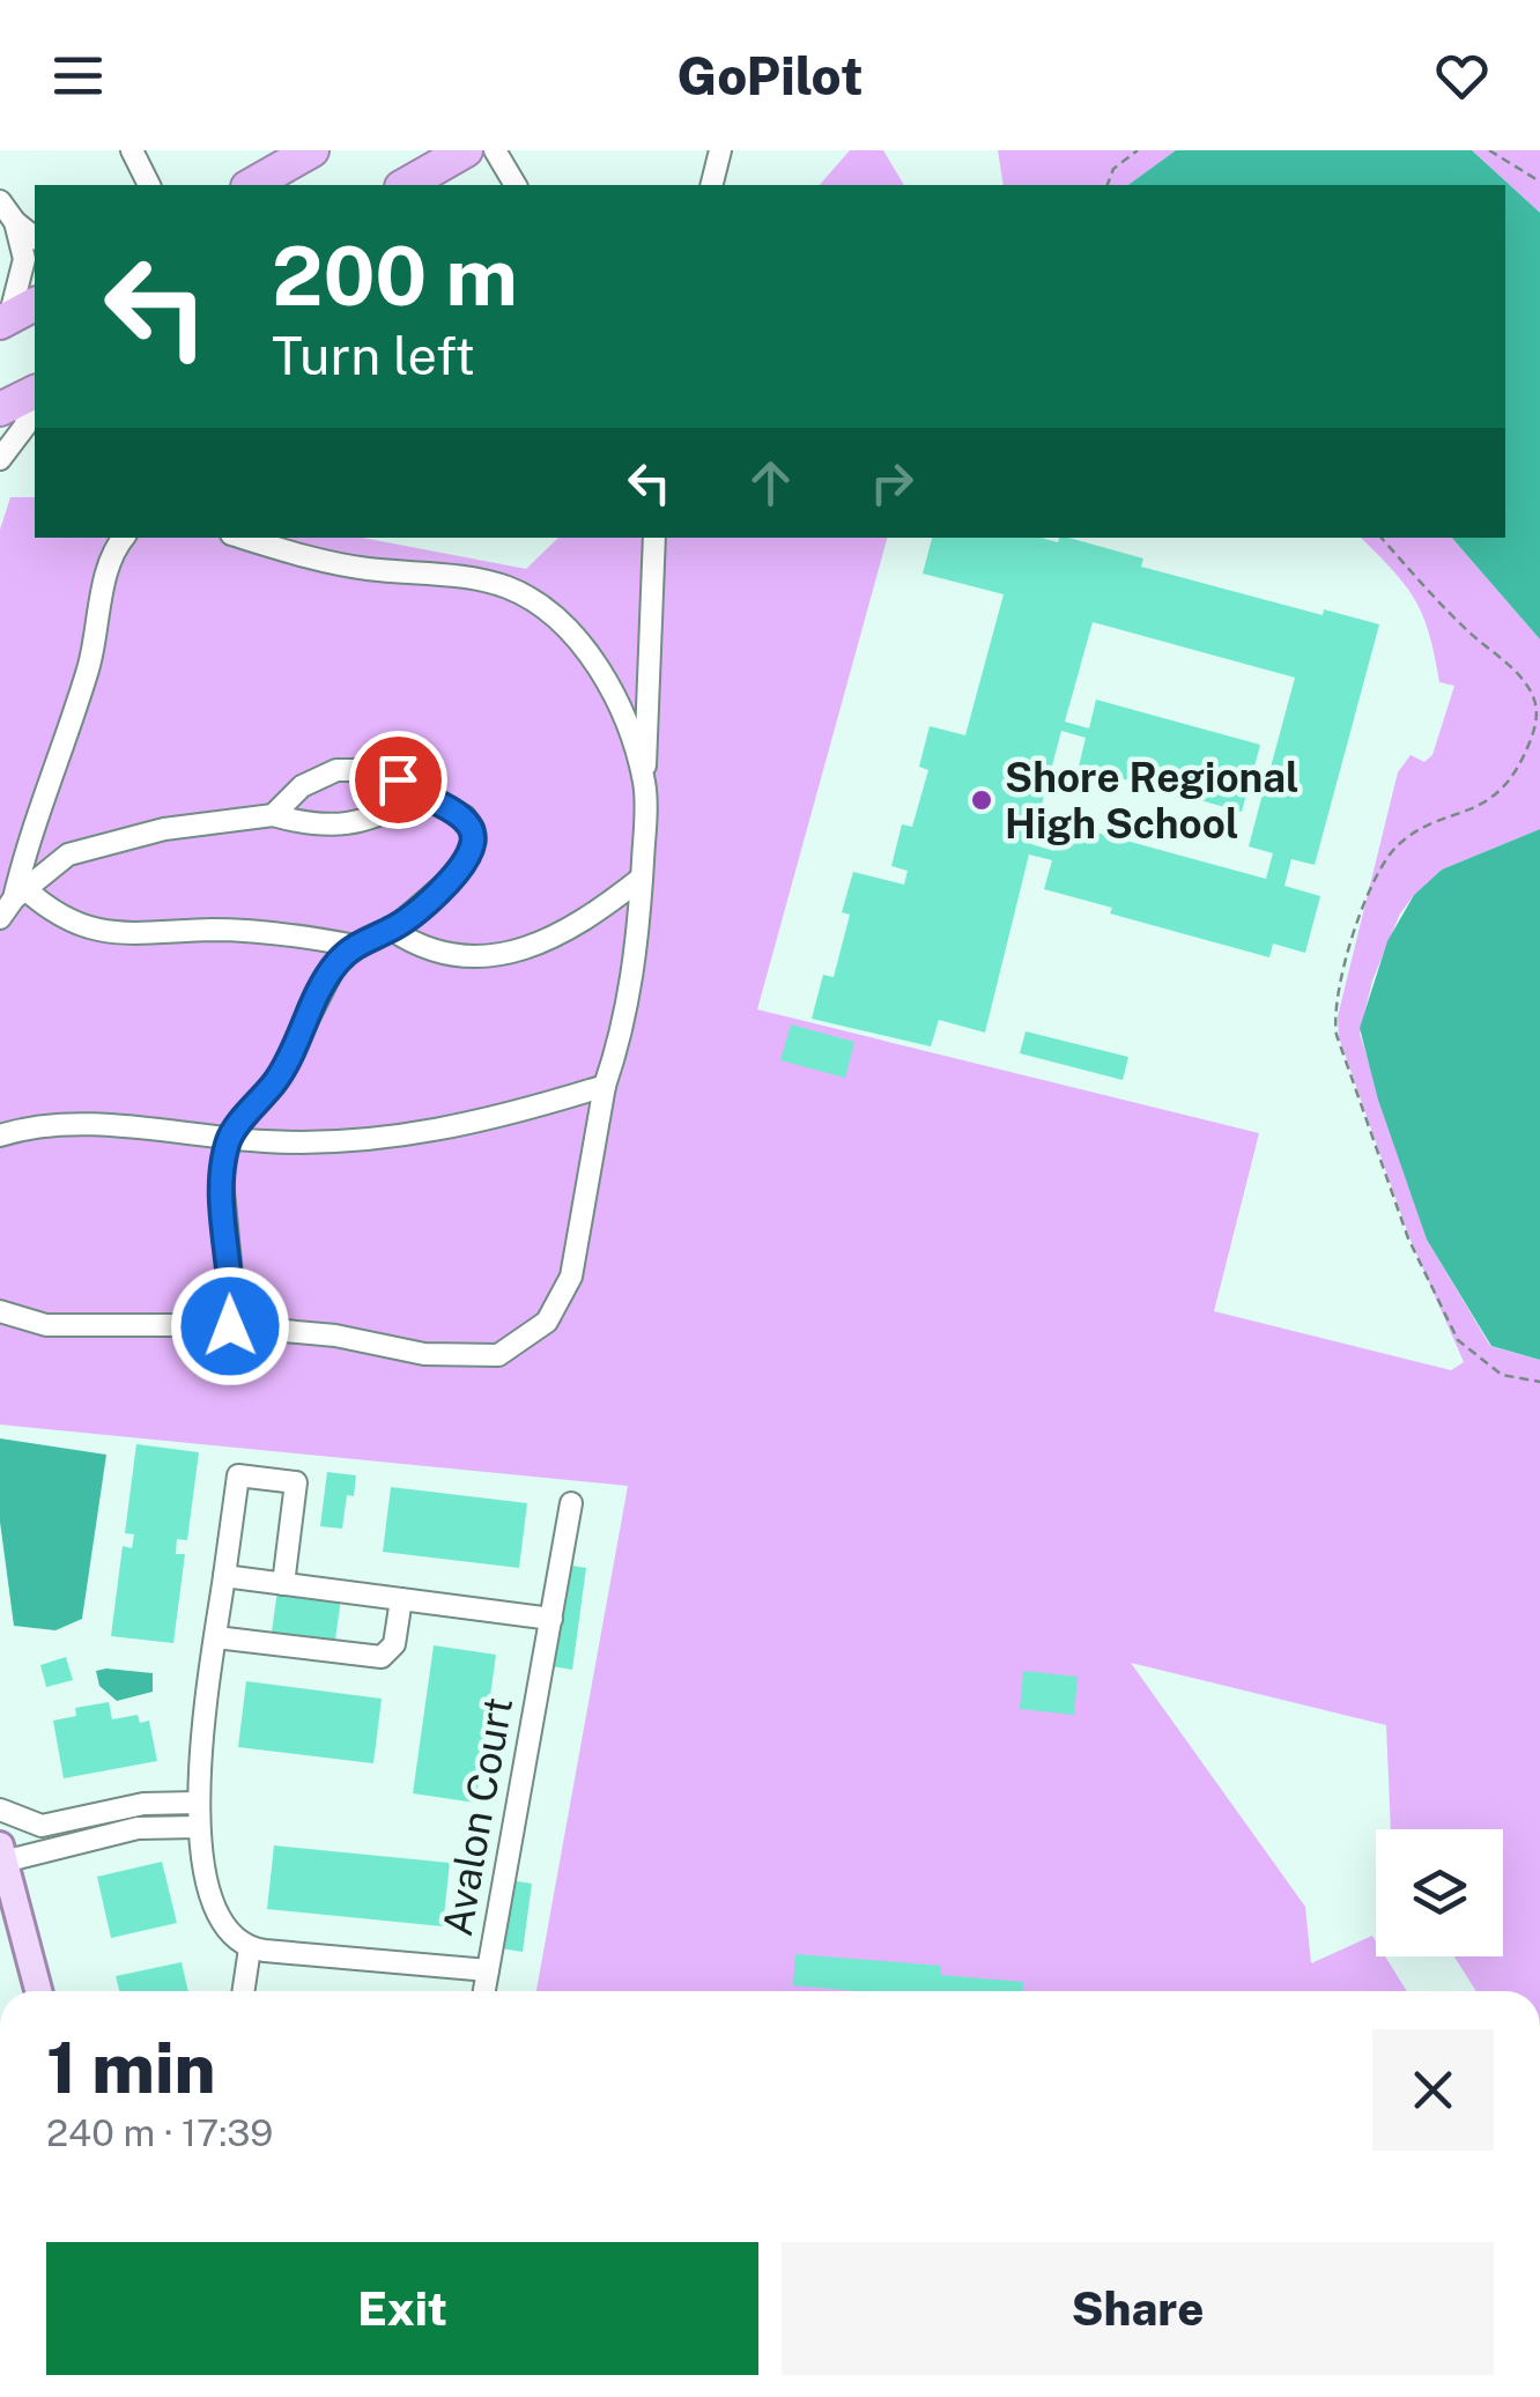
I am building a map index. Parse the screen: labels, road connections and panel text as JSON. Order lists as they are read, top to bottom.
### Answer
{
  "streets": {
    "street": ["Avalon Court"]
  },
  "places": ["Shore Regional High School"],
  "page": {
    "header": "GoPilot",
    "turn": ["200 m", "Turn left"],
    "heading": ["1 min", "240 m · 17:39"],
    "buttons": ["Exit", "Share"]
  }
}
